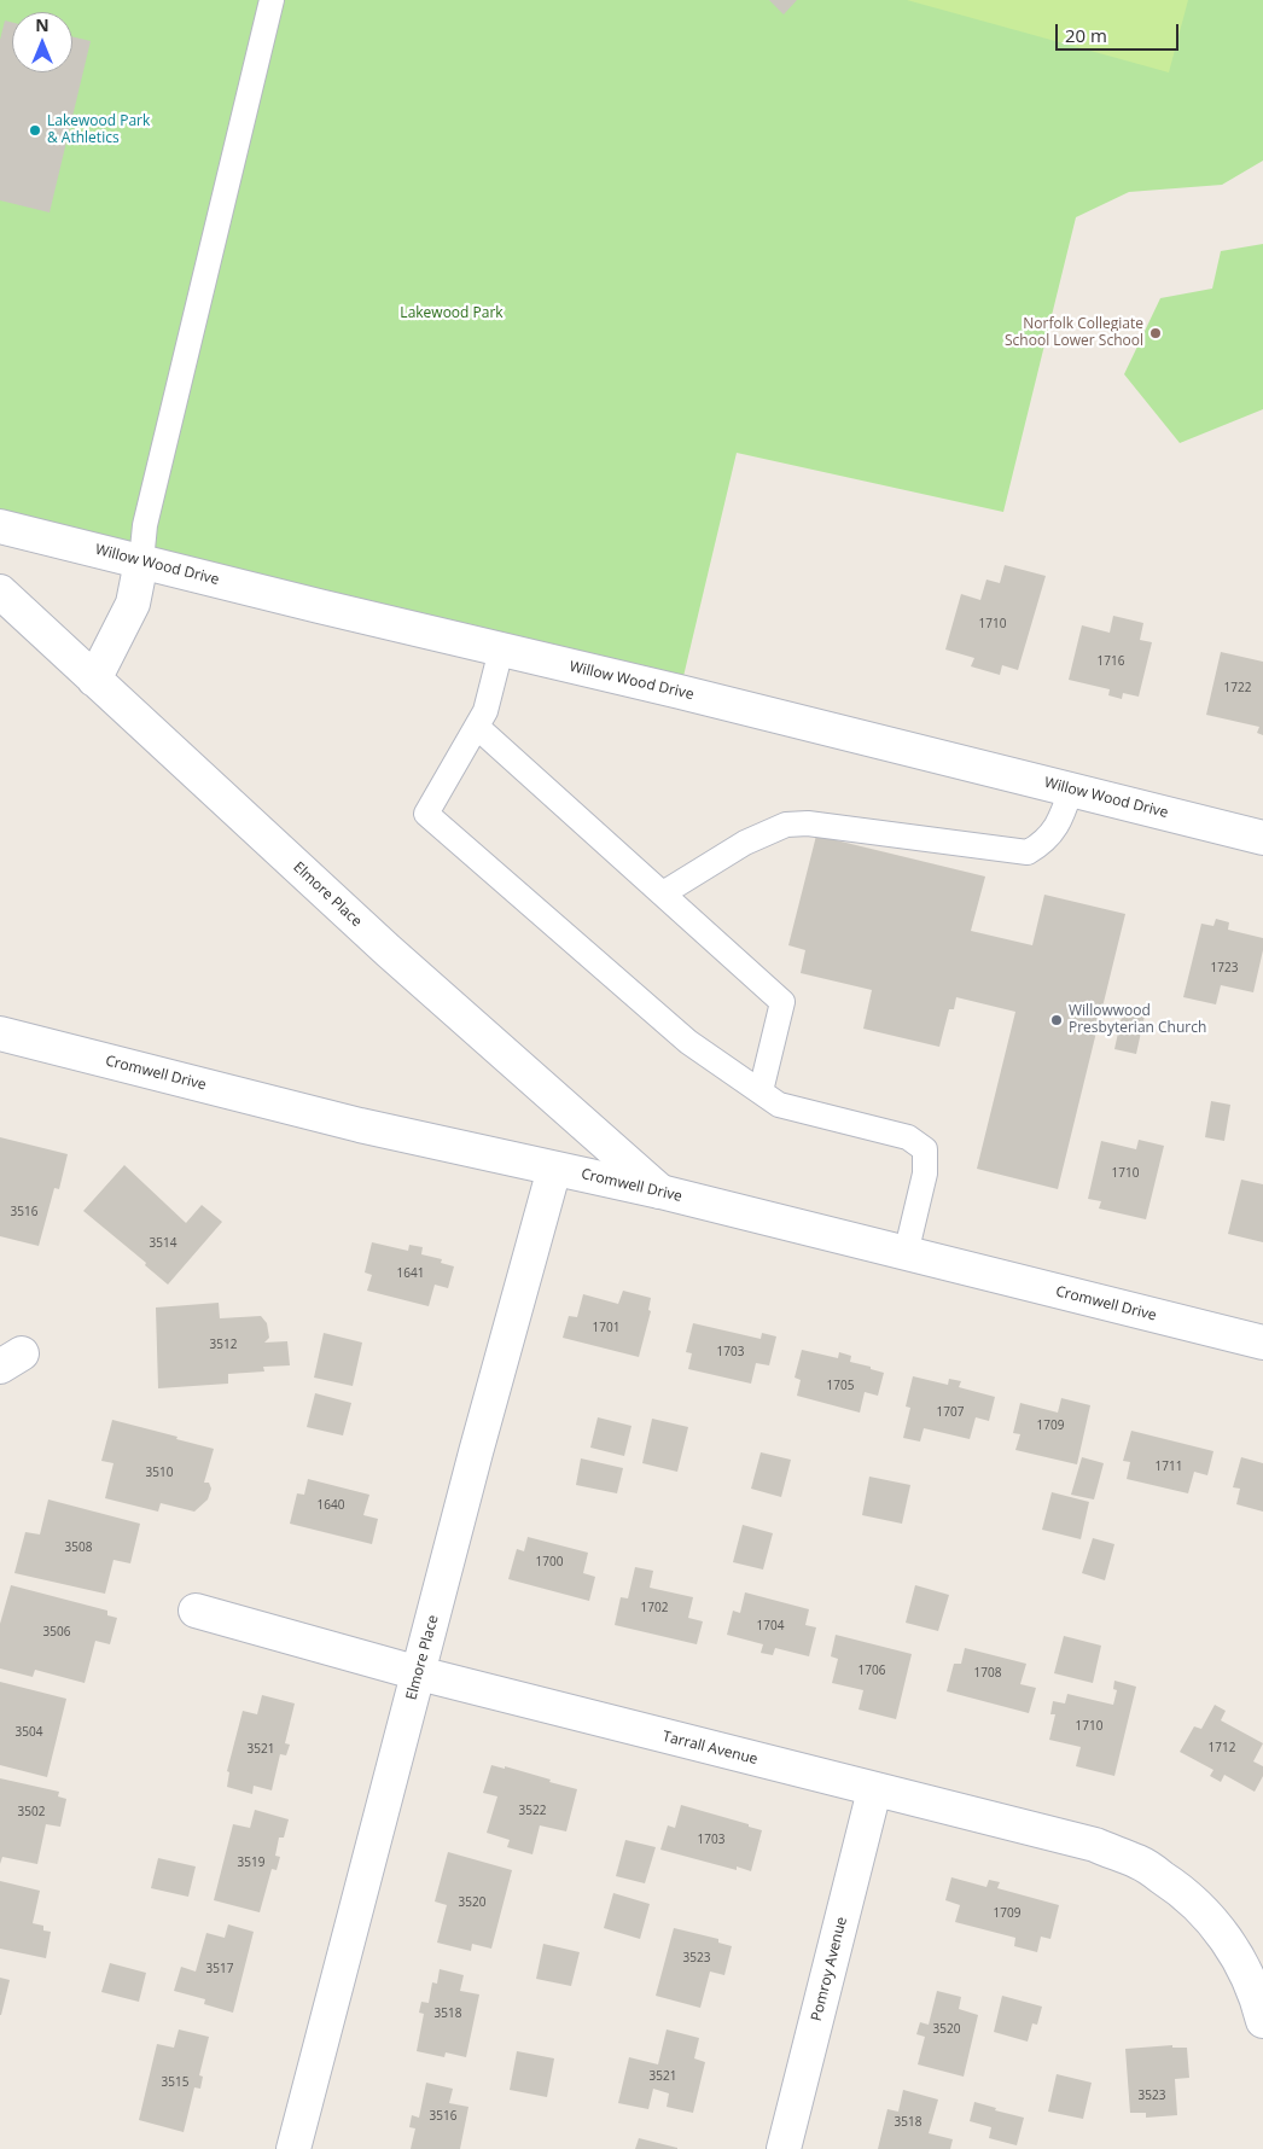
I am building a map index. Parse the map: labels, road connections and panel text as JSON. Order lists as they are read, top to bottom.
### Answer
{
  "streets": {
    "street": [
      "Willow Wood Drive",
      "Elmore Place",
      "Cromwell Drive",
      "Tarrall Avenue",
      "Pomroy Avenue"
    ]
  },
  "crossings": [
    ["Elmore Place", "Cromwell Drive"],
    ["Elmore Place", "Tarrall Avenue"],
    ["Tarrall Avenue", "Pomroy Avenue"]
  ],
  "parks": ["Lakewood Park"],
  "places": ["Lakewood Park & Athletics", "Norfolk Collegiate School Lower School", "Willowwood Presbyterian Church"],
  "house_numbers": [
    "1710",
    "1716",
    "1722",
    "1723",
    "1710",
    "3516",
    "3514",
    "1641",
    "1701",
    "3512",
    "1703",
    "1705",
    "1707",
    "1709",
    "1711",
    "3510",
    "1640",
    "3508",
    "1700",
    "1702",
    "1704",
    "3506",
    "1706",
    "1708",
    "1710",
    "3504",
    "1712",
    "3521",
    "3522",
    "3502",
    "1703",
    "3519",
    "3520",
    "1709",
    "3523",
    "3517",
    "3518",
    "3520",
    "3521",
    "3515",
    "3523",
    "3516",
    "3518"
  ],
  "scale_bar": "20 m",
  "north": "top"
}
